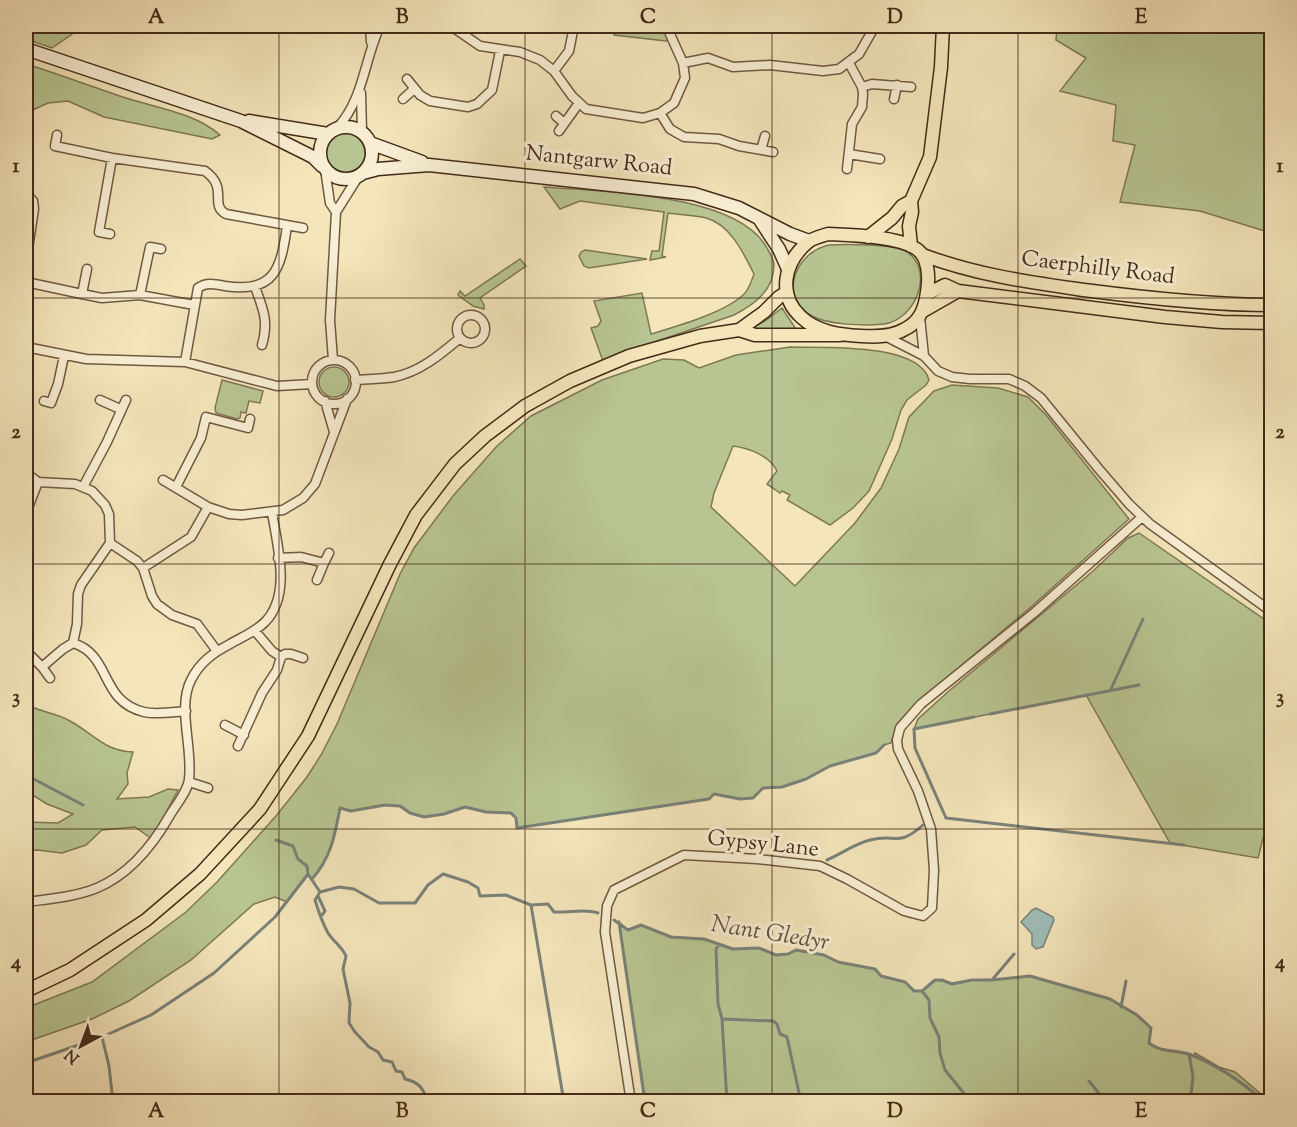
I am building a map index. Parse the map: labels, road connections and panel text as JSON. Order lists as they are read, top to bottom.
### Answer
{
  "streets": {
    "main road": ["Nantgarw Road", "Caerphilly Road"],
    "street": ["Gypsy Lane"]
  },
  "crossings": [
    ["Nantgarw Road", "Caerphilly Road"]
  ],
  "water": ["Nant Gledyr"],
  "north": "bottom left",
  "grid": {
    "columns": [
      "A",
      "B",
      "C",
      "D",
      "E"
    ],
    "rows": [
      "1",
      "2",
      "3",
      "4"
    ]
  }
}
